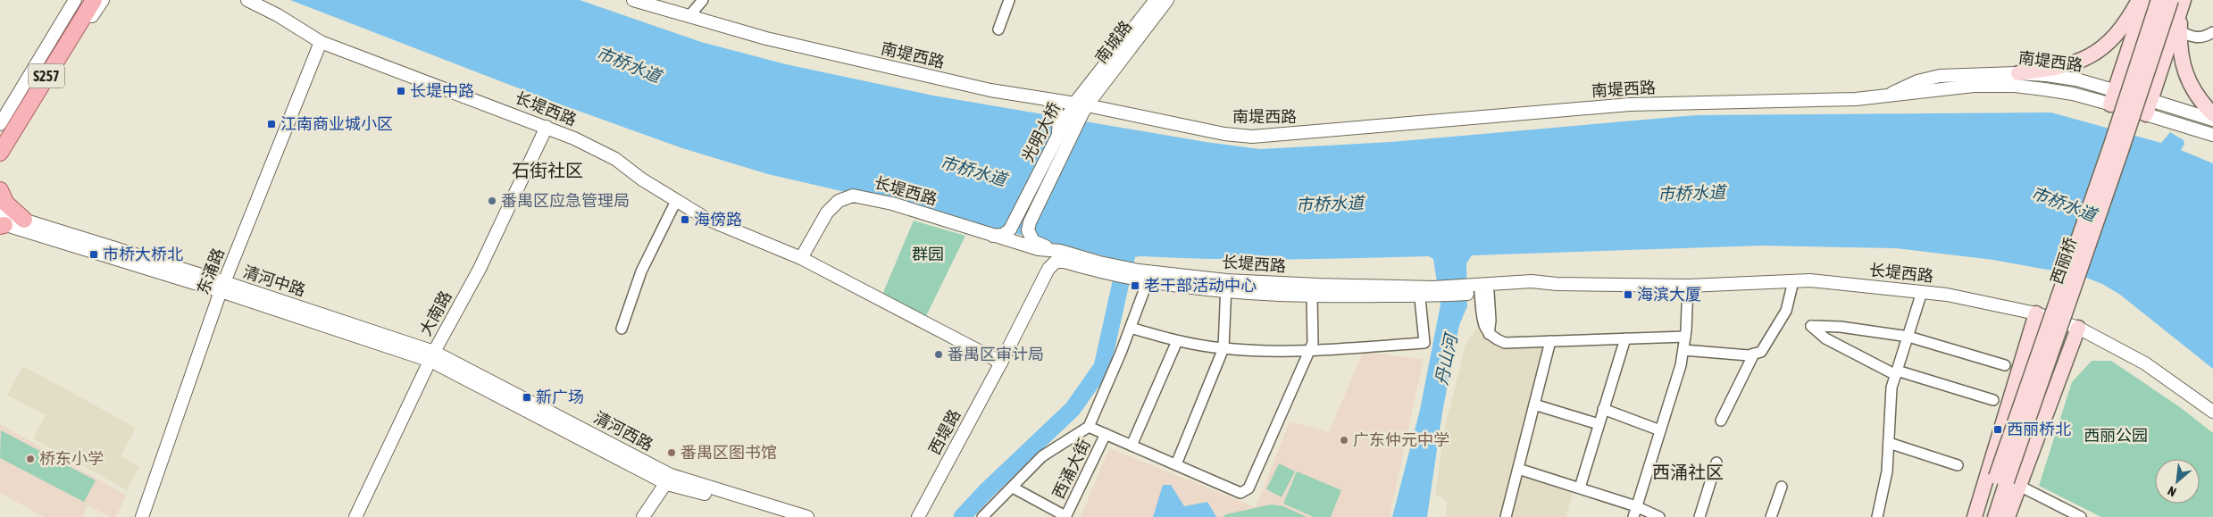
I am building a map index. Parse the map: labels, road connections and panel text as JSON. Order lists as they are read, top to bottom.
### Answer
{
  "streets": {
    "main road": ["S257", "西丽桥"],
    "street": [
      "南城路",
      "南堤西路",
      "长堤西路",
      "光明大桥",
      "东涌路",
      "清河中路",
      "大南路",
      "清河西路",
      "西堤路",
      "西涌大街"
    ]
  },
  "crossings": [
    ["南城路", "南堤西路"],
    ["南城路", "光明大桥"],
    ["南堤西路", "光明大桥"],
    ["长堤西路", "光明大桥"],
    ["长堤西路", "东涌路"],
    ["长堤西路", "大南路"],
    ["长堤西路", "西堤路"],
    ["光明大桥", "西堤路"],
    ["东涌路", "清河中路"],
    ["清河中路", "大南路"],
    ["清河中路", "清河西路"],
    ["大南路", "清河西路"]
  ],
  "districts": ["石街社区", "西涌社区"],
  "water": ["市桥水道", "丹山河"],
  "parks": ["群园", "西丽公园"],
  "places": {
    "transit": [
      "长堤中路",
      "江南商业城小区",
      "海傍路",
      "市桥大桥北",
      "老干部活动中心",
      "海滨大厦",
      "新广场",
      "西丽桥北"
    ],
    "other": [
      "番禺区应急管理局",
      "番禺区审计局",
      "广东仲元中学",
      "番禺区图书馆",
      "桥东小学"
    ]
  },
  "north": "bottom left"
}
